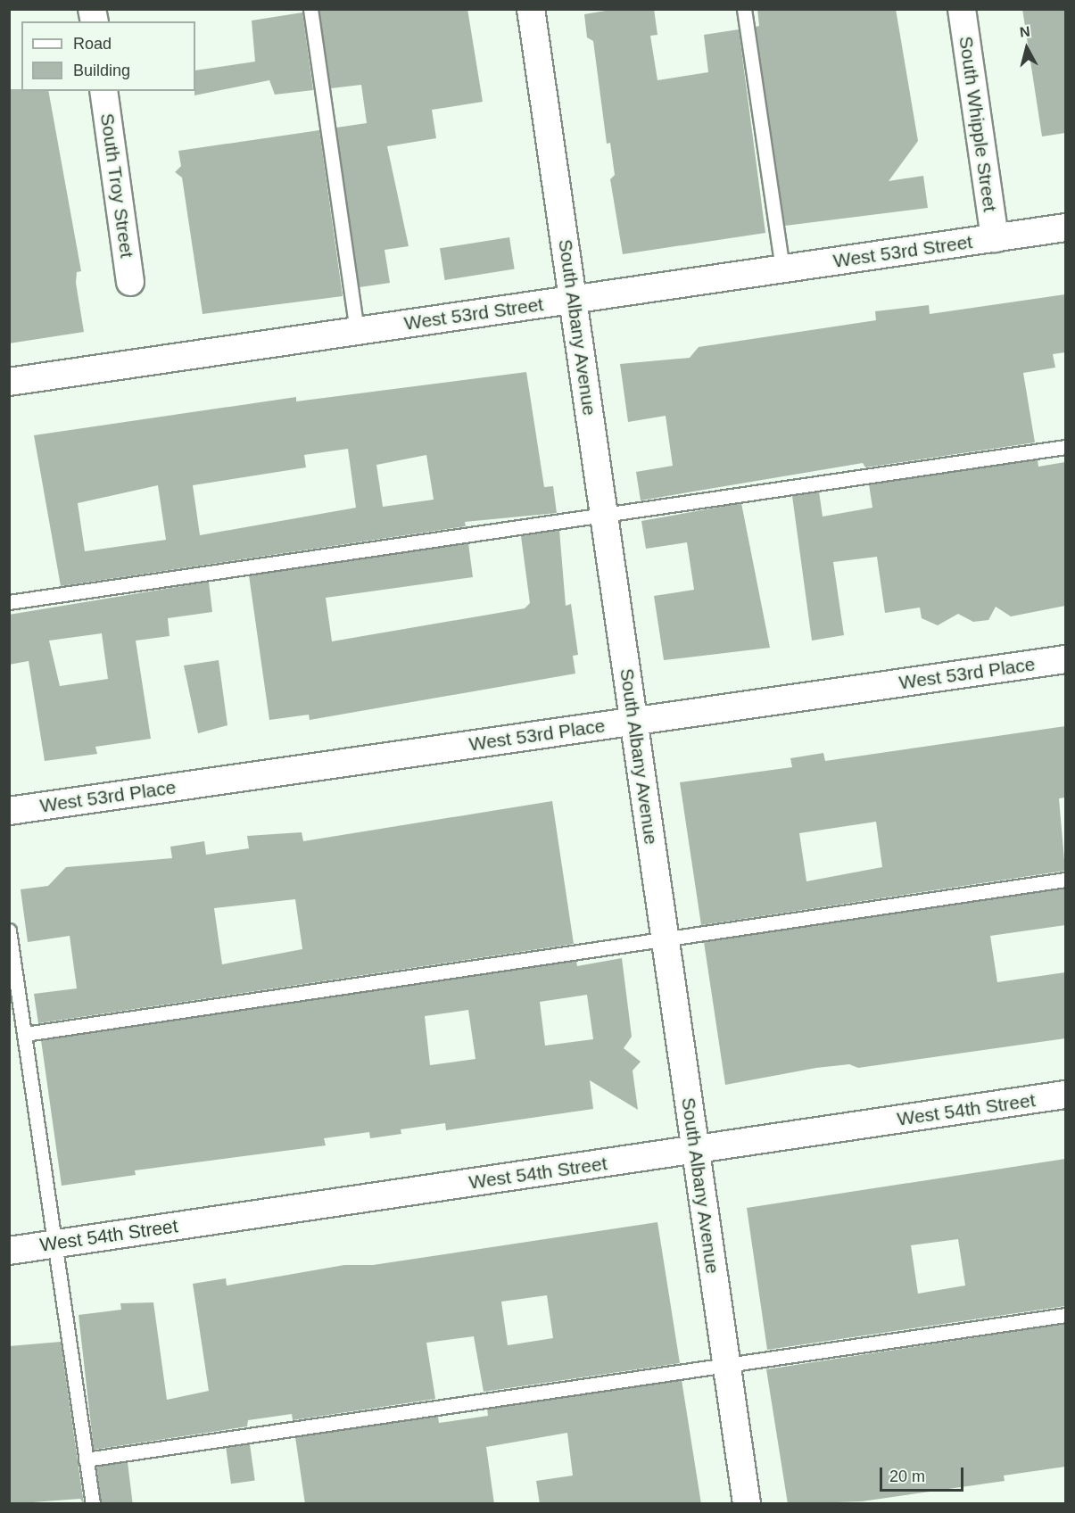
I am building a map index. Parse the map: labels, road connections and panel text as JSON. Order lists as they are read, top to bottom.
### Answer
{
  "streets": {
    "street": [
      "South Whipple Street",
      "South Troy Street",
      "West 53rd Street",
      "South Albany Avenue",
      "West 53rd Place",
      "West 54th Street"
    ]
  },
  "crossings": [
    ["South Whipple Street", "West 53rd Street"],
    ["West 53rd Street", "South Albany Avenue"],
    ["South Albany Avenue", "West 53rd Place"],
    ["South Albany Avenue", "West 54th Street"]
  ],
  "legend": ["Road", "Building"],
  "scale_bar": "20 m",
  "north": "top"
}
